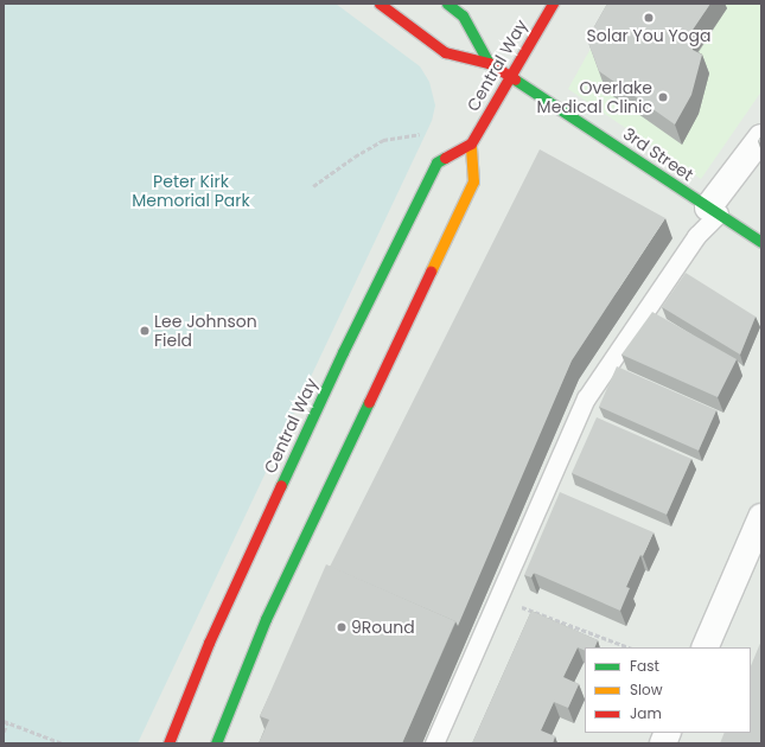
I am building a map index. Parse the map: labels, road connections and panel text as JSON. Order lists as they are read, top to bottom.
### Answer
{
  "streets": {
    "main road": ["Central Way", "3rd Street"]
  },
  "crossings": [
    ["Central Way", "3rd Street"]
  ],
  "parks": ["Peter Kirk Memorial Park"],
  "places": [
    "Solar You Yoga",
    "Overlake Medical Clinic",
    "Lee Johnson Field",
    "9Round"
  ],
  "legend": ["Fast", "Slow", "Jam"]
}
